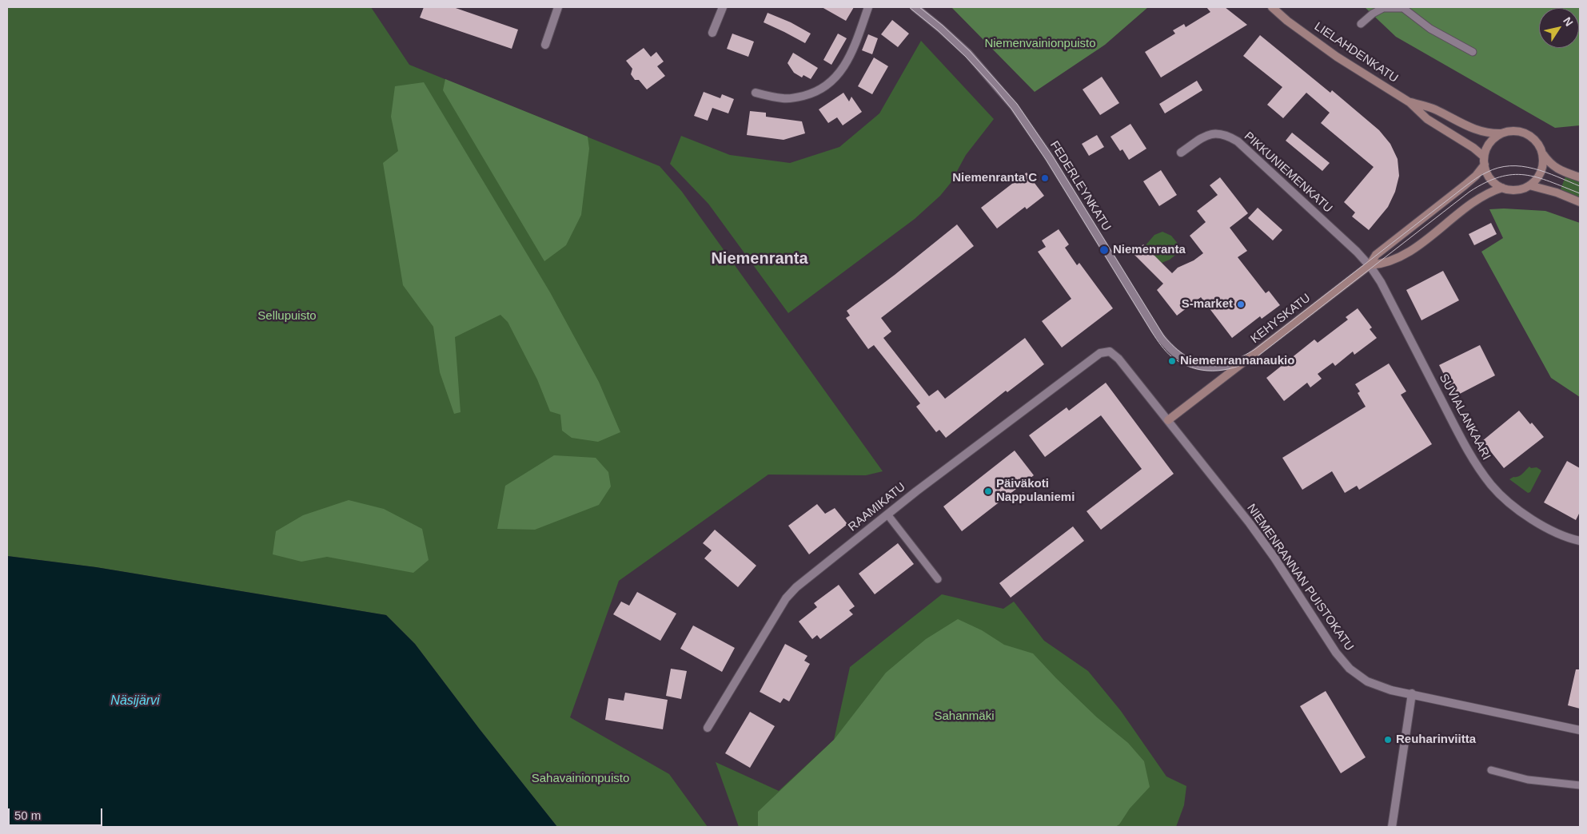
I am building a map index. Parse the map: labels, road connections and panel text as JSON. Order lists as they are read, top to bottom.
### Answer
{
  "streets": {
    "main road": ["LIELAHDENKATU", "KEHYSKATU"],
    "street": [
      "PIKKUNIEMENKATU",
      "FEDERLEYNKATU",
      "SUVIALANKAARI",
      "RAAMIKATU",
      "NIEMENRANNAN PUISTOKATU"
    ]
  },
  "crossings": [
    ["LIELAHDENKATU", "KEHYSKATU"],
    ["PIKKUNIEMENKATU", "KEHYSKATU"],
    ["PIKKUNIEMENKATU", "SUVIALANKAARI"],
    ["FEDERLEYNKATU", "KEHYSKATU"],
    ["KEHYSKATU", "SUVIALANKAARI"],
    ["KEHYSKATU", "NIEMENRANNAN PUISTOKATU"],
    ["RAAMIKATU", "NIEMENRANNAN PUISTOKATU"]
  ],
  "districts": ["Niemenranta"],
  "water": ["Näsijärvi"],
  "parks": [
    "Niemenvainionpuisto",
    "Sellupuisto",
    "Sahanmäki",
    "Sahavainionpuisto"
  ],
  "places": [
    "Niemenranta C",
    "Niemenranta",
    "S-market",
    "Niemenrannanaukio",
    "Päiväkoti Nappulaniemi",
    "Reuharinviitta"
  ],
  "scale_bar": "50 m",
  "north": "top right"
}
